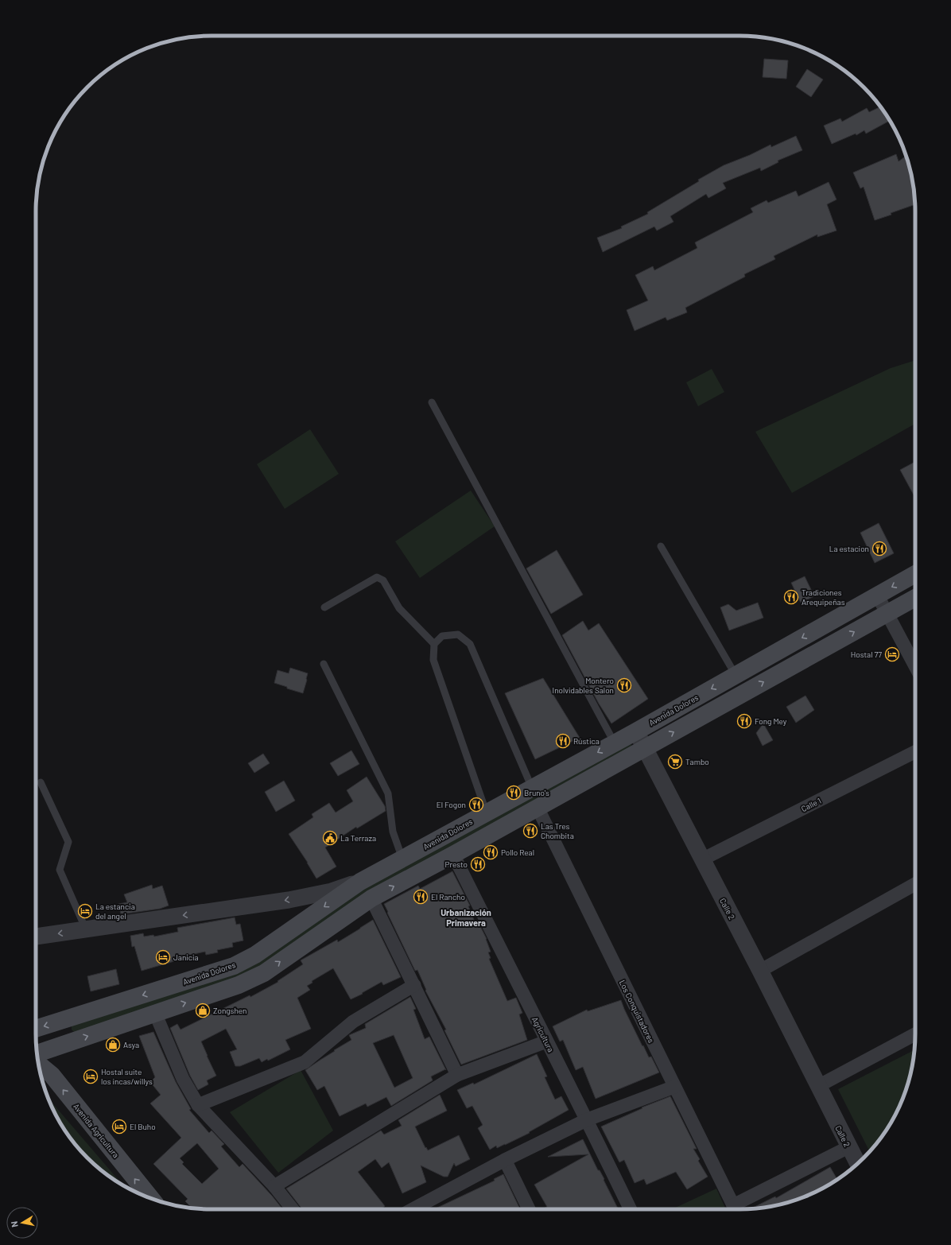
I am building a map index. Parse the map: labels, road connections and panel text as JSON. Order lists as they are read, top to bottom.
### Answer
{
  "streets": {
    "main road": ["Avenida Dolores", "Avenida Agricultura"],
    "street": [
      "Calle 1",
      "Calle 2",
      "Los Conquistadores",
      "Agricultura"
    ]
  },
  "crossings": [
    ["Avenida Dolores", "Calle 2"],
    ["Calle 1", "Calle 2"]
  ],
  "one_way": ["Avenida Agricultura"],
  "districts": ["Urbanización Primavera"],
  "places": {
    "restaurant": [
      "La estacion",
      "Tradiciones Arequipeñas",
      "Montero Inolvidables Salon",
      "Fong Mey",
      "Rústica",
      "Bruno's",
      "El Fogon",
      "Las Tres Chombita",
      "Pollo Real",
      "Presto",
      "El Rancho"
    ],
    "hotel": [
      "Hostal 77",
      "La estancia del angel",
      "Janicia",
      "Hostal suite los incas/willys",
      "El Buho"
    ],
    "supermarket": ["Tambo"],
    "public building": ["La Terraza"],
    "shop": ["Zongshen", "Asya"]
  },
  "north": "left"
}
